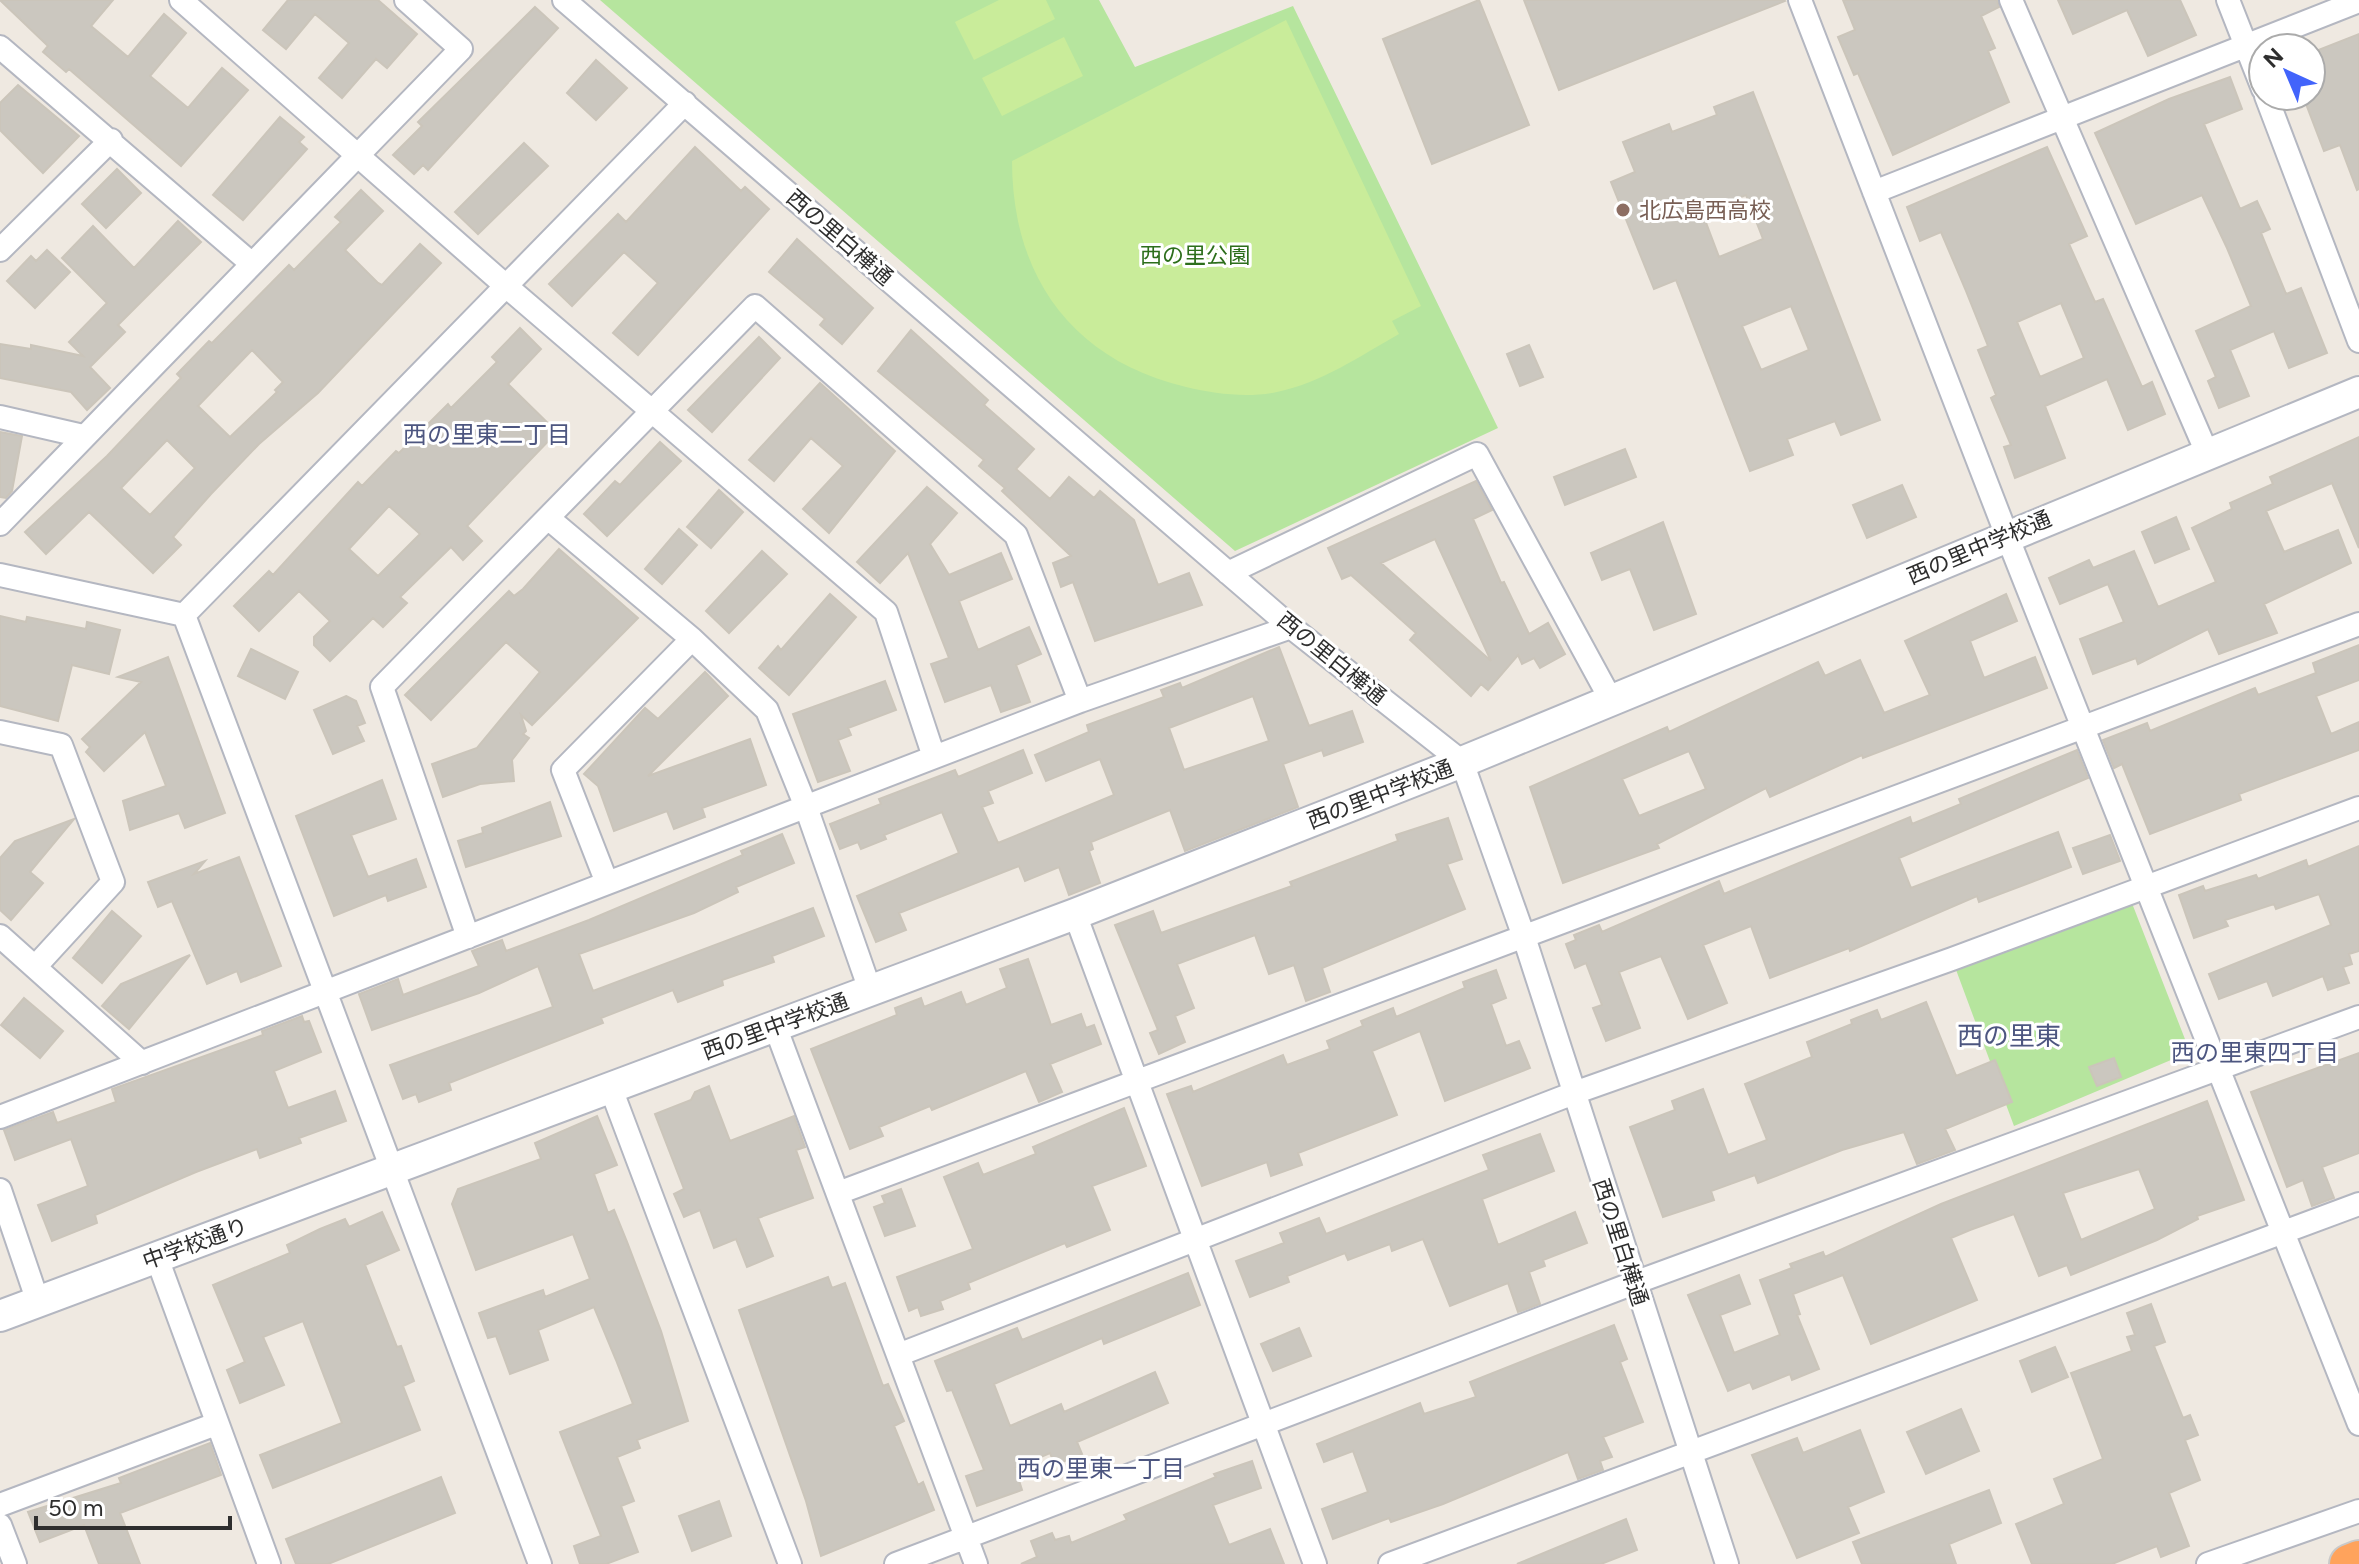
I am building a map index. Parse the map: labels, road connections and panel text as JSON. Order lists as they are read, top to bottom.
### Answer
{
  "streets": {
    "street": ["西の里白樺通", "西の里中学校通", "中学校通り"]
  },
  "crossings": [
    ["西の里白樺通", "西の里中学校通"],
    ["西の里中学校通", "中学校通り"]
  ],
  "districts": [
    "西の里東二丁目",
    "西の里東",
    "西の里東四丁目",
    "西の里東一丁目"
  ],
  "parks": ["西の里公園"],
  "places": ["北広島西高校"],
  "scale_bar": "50 m",
  "north": "top left"
}
